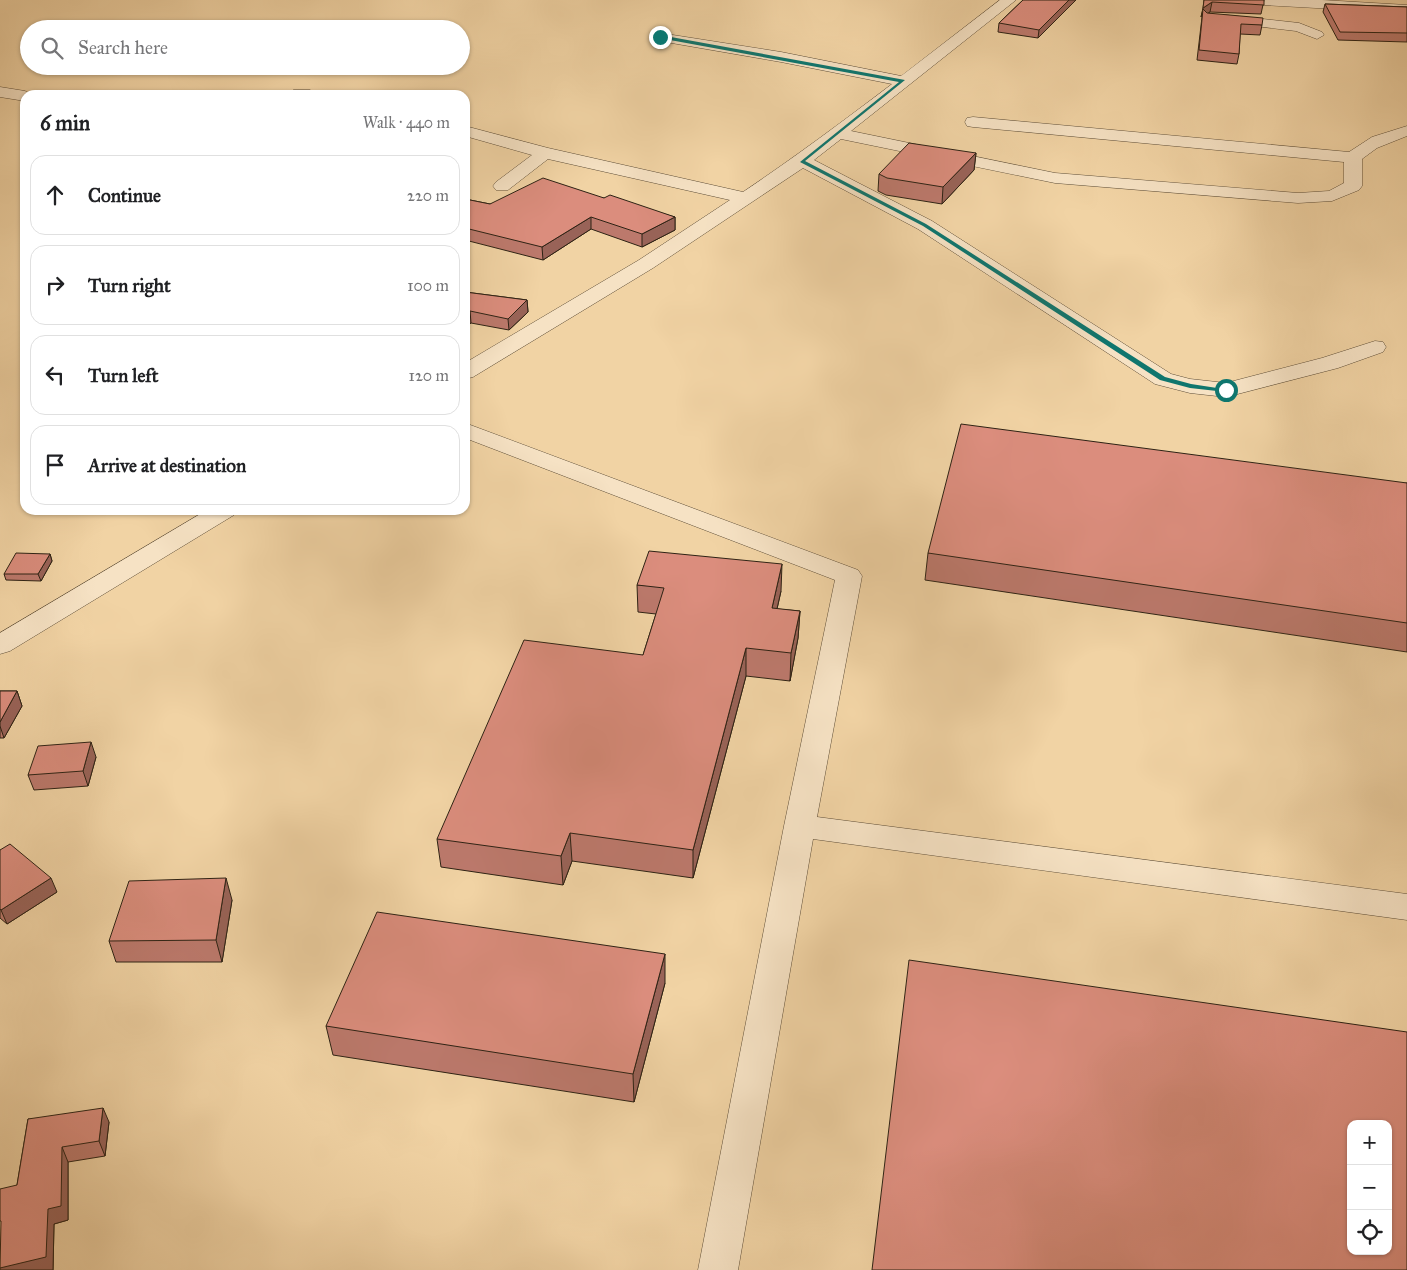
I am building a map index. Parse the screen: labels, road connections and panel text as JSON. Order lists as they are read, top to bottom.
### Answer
{
  "page": {
    "search": "Search here",
    "heading": ["6 min", "Walk · 440 m"],
    "list": [
      ["Continue", "220 m"],
      ["Turn right", "100 m"],
      ["Turn left", "120 m"],
      "Arrive at destination"
    ],
    "map_buttons": ["+", "−"]
  }
}
